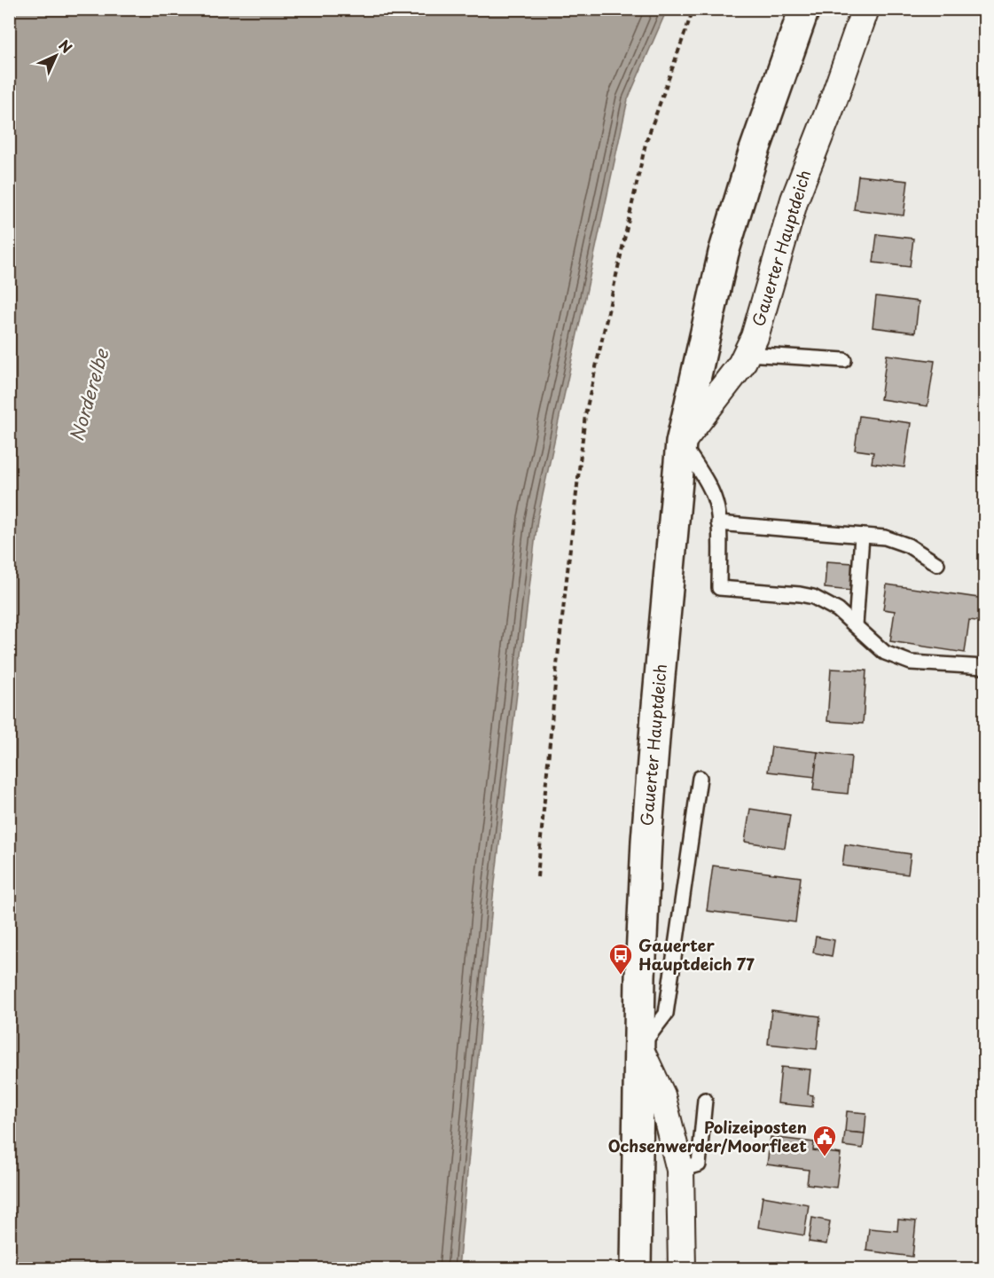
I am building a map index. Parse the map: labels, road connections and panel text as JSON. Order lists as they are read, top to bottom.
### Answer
{
  "streets": {
    "street": ["Gauerter Hauptdeich"]
  },
  "water": ["Norderelbe"],
  "places": {
    "bus stop": ["Gauerter Hauptdeich 77"],
    "public building": ["Polizeiposten Ochsenwerder/Moorfleet"]
  },
  "north": "top right"
}
